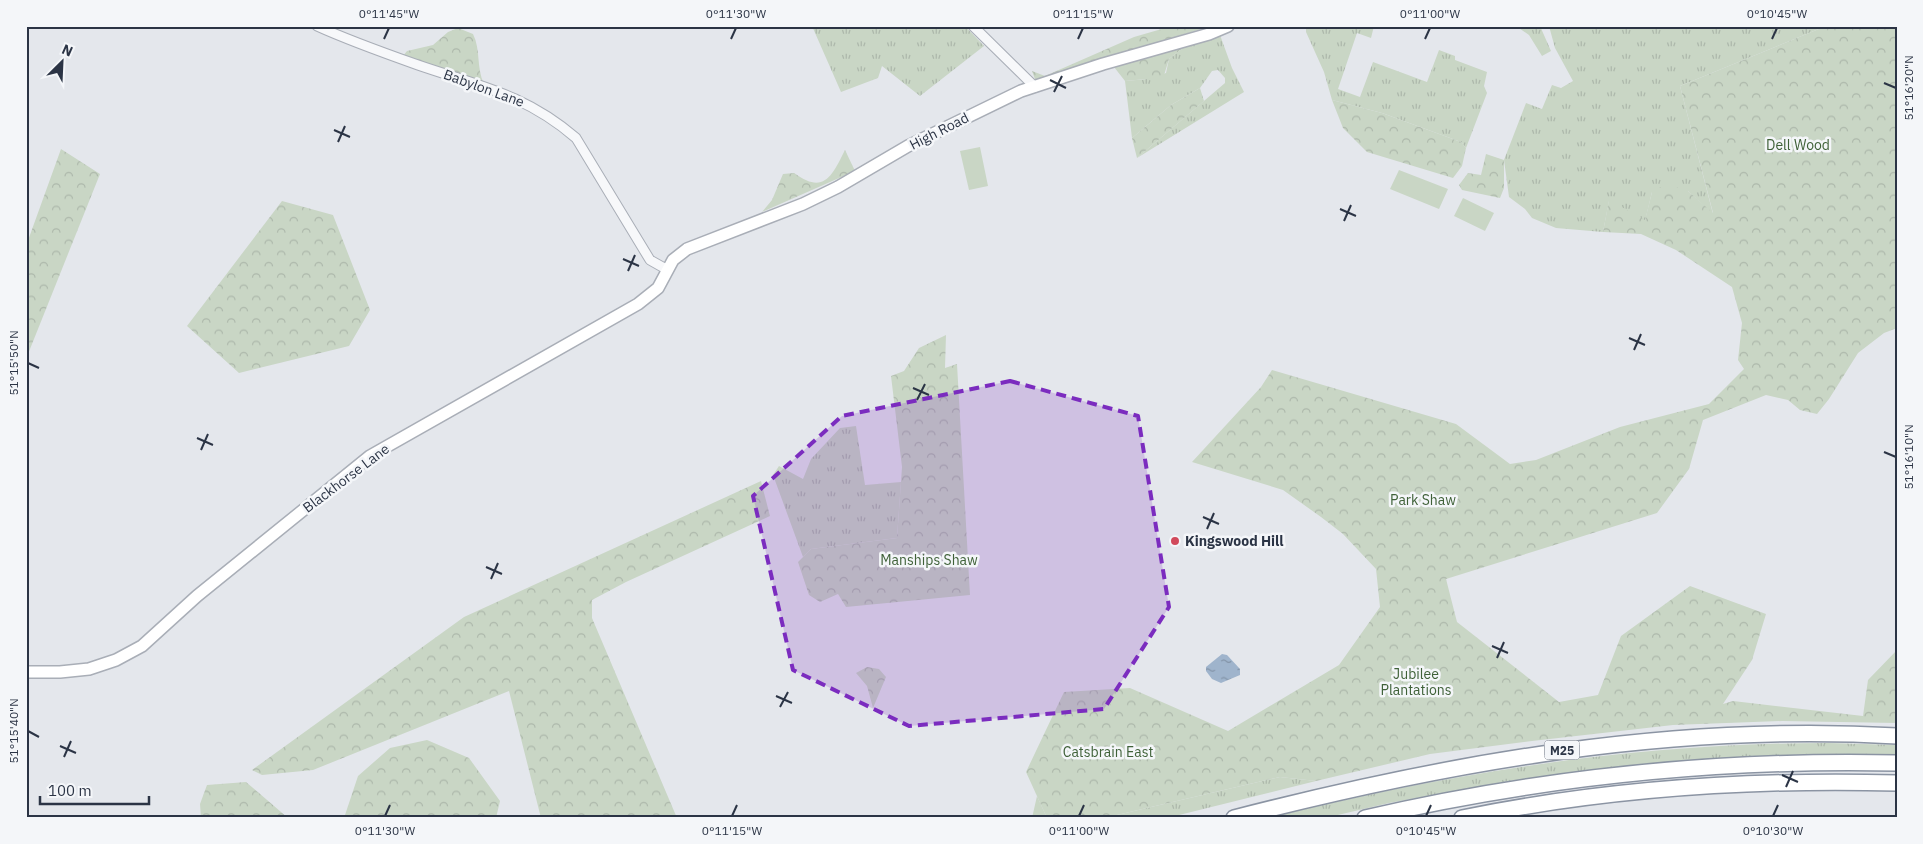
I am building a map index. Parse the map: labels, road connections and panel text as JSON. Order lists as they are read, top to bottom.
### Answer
{
  "streets": {
    "highway": ["M25"],
    "street": ["Babylon Lane", "High Road", "Blackhorse Lane"]
  },
  "crossings": [
    ["Babylon Lane", "High Road"],
    ["Babylon Lane", "Blackhorse Lane"],
    ["High Road", "Blackhorse Lane"]
  ],
  "parks": [
    "Dell Wood",
    "Park Shaw",
    "Manships Shaw",
    "Jubilee Plantations",
    "Catsbrain East"
  ],
  "places": ["Kingswood Hill"],
  "scale_bar": "100 m",
  "north": "top right",
  "coordinates": [
    "0°11'45\"W",
    "0°11'30\"W",
    "0°11'15\"W",
    "0°11'00\"W",
    "0°10'45\"W",
    "51°16'20\"N",
    "51°15'50\"N",
    "51°16'10\"N",
    "51°15'40\"N",
    "0°10'30\"W"
  ]
}
